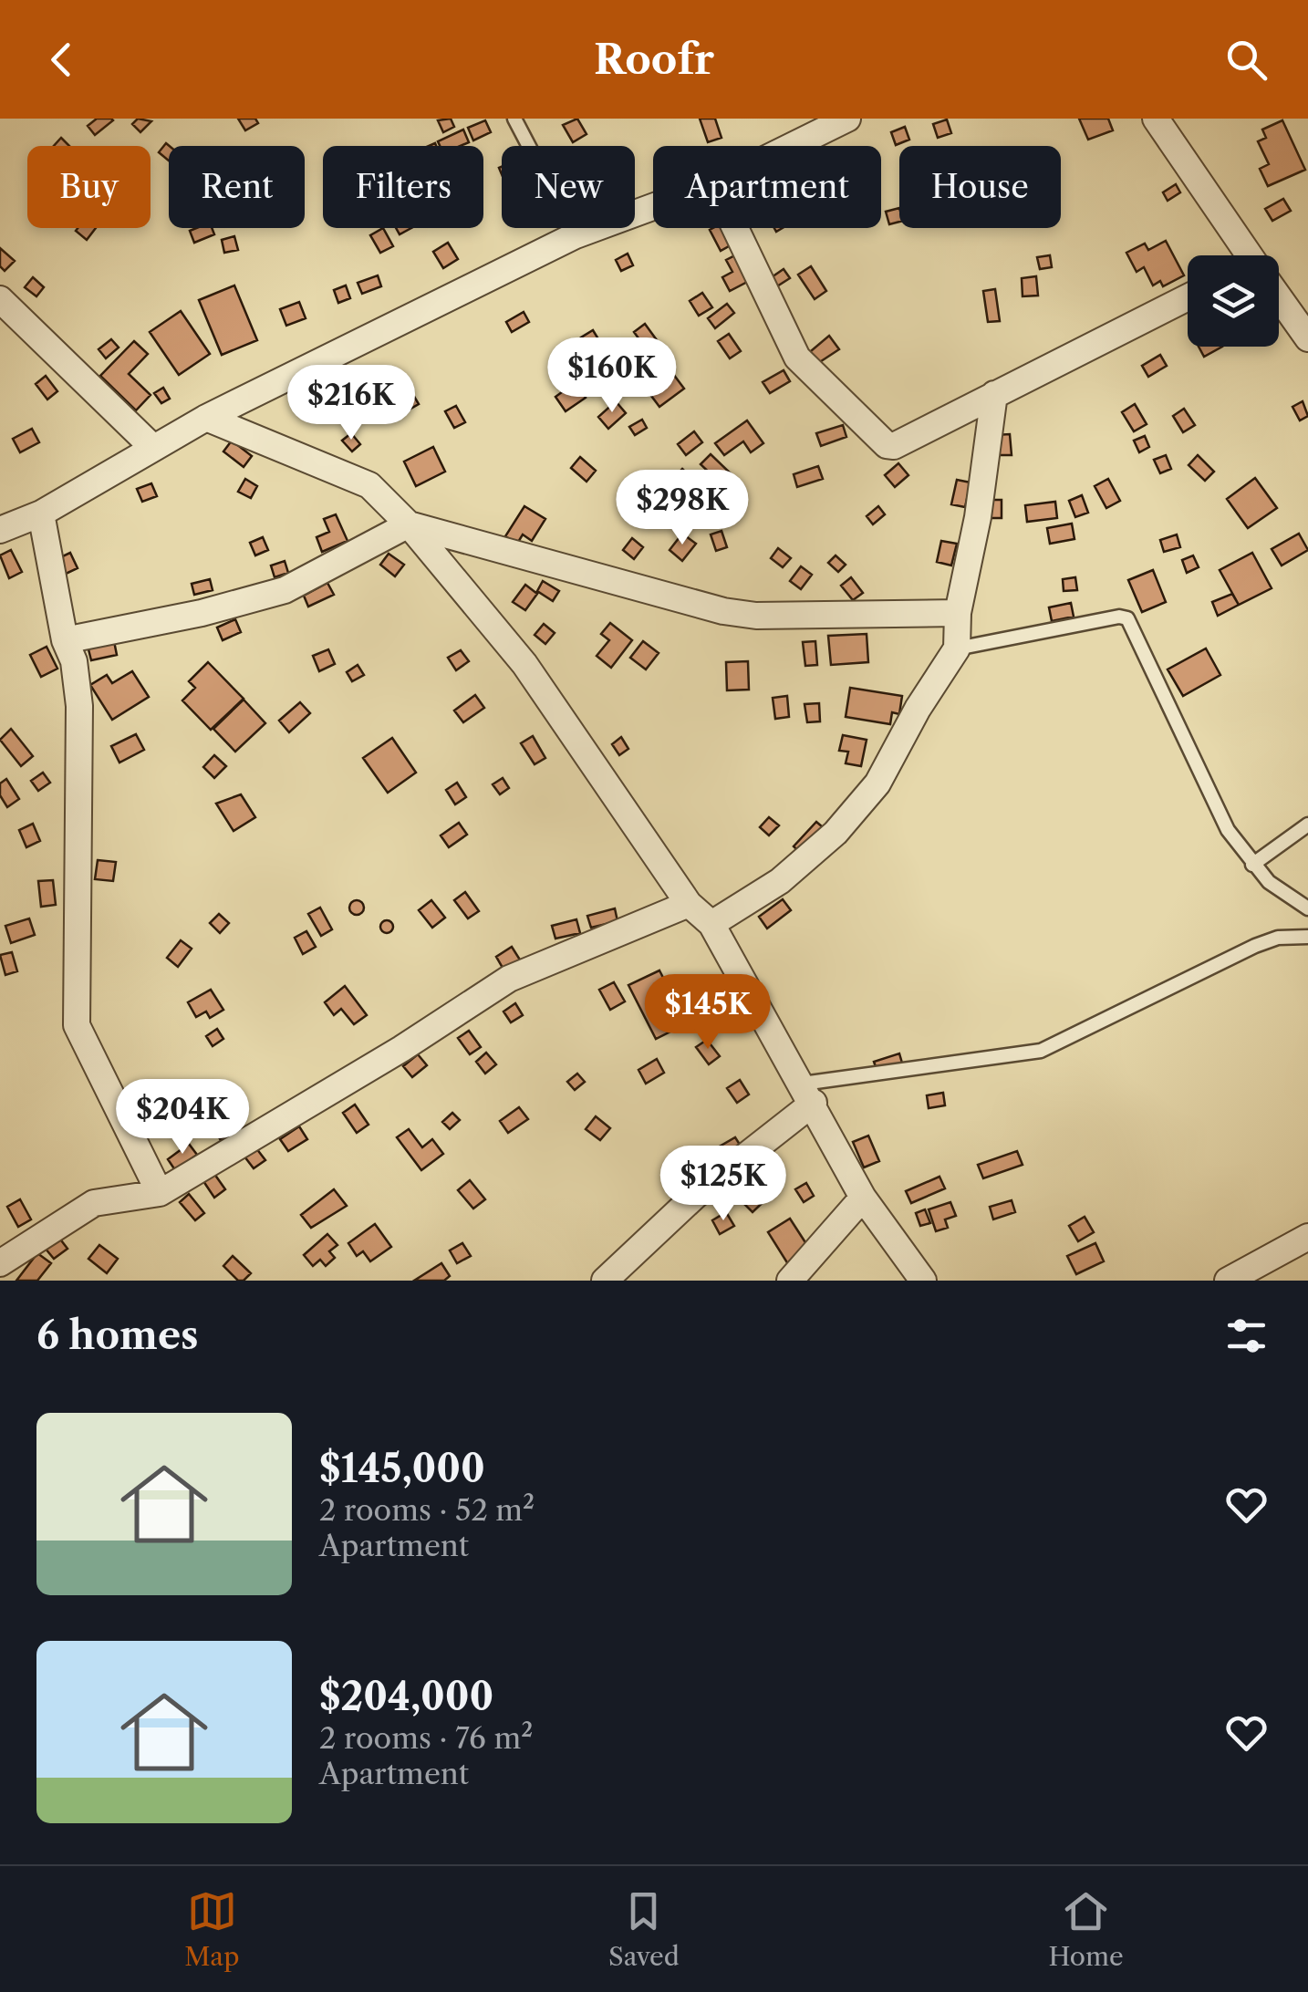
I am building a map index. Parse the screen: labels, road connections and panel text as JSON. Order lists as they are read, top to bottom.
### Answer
{
  "page": {
    "header": "Roofr",
    "chip": [
      "Buy",
      "Rent",
      "Filters",
      "New",
      "Apartment",
      "House"
    ],
    "price": [
      "$160K",
      "$216K",
      "$298K",
      "$145K",
      "$204K",
      "$125K"
    ],
    "heading": "6 homes",
    "list": [
      {
        "name": "$145,000",
        "note": "2 rooms · 52 m² · Apartment"
      },
      {
        "name": "$204,000",
        "note": "2 rooms · 76 m² · Apartment"
      }
    ],
    "tabs": ["Map", "Saved", "Home"]
  }
}
